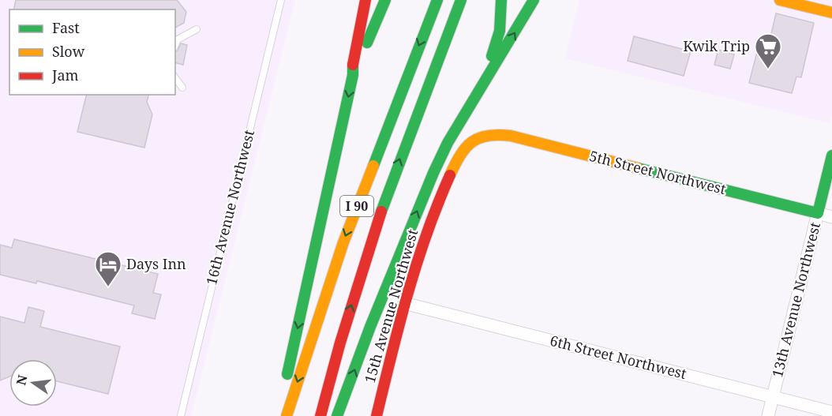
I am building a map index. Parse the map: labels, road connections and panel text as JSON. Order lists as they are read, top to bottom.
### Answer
{
  "streets": {
    "main road": [
      "5th Street Northwest",
      "I 90",
      "13th Avenue Northwest",
      "15th Avenue Northwest"
    ],
    "street": ["6th Street Northwest"],
    "lane": ["16th Avenue Northwest"]
  },
  "crossings": [
    ["5th Street Northwest", "13th Avenue Northwest"],
    ["5th Street Northwest", "15th Avenue Northwest"],
    ["13th Avenue Northwest", "6th Street Northwest"],
    ["15th Avenue Northwest", "6th Street Northwest"]
  ],
  "places": {
    "supermarket": ["Kwik Trip"],
    "hotel": ["Days Inn"]
  },
  "legend": ["Fast", "Slow", "Jam"],
  "north": "left"
}
